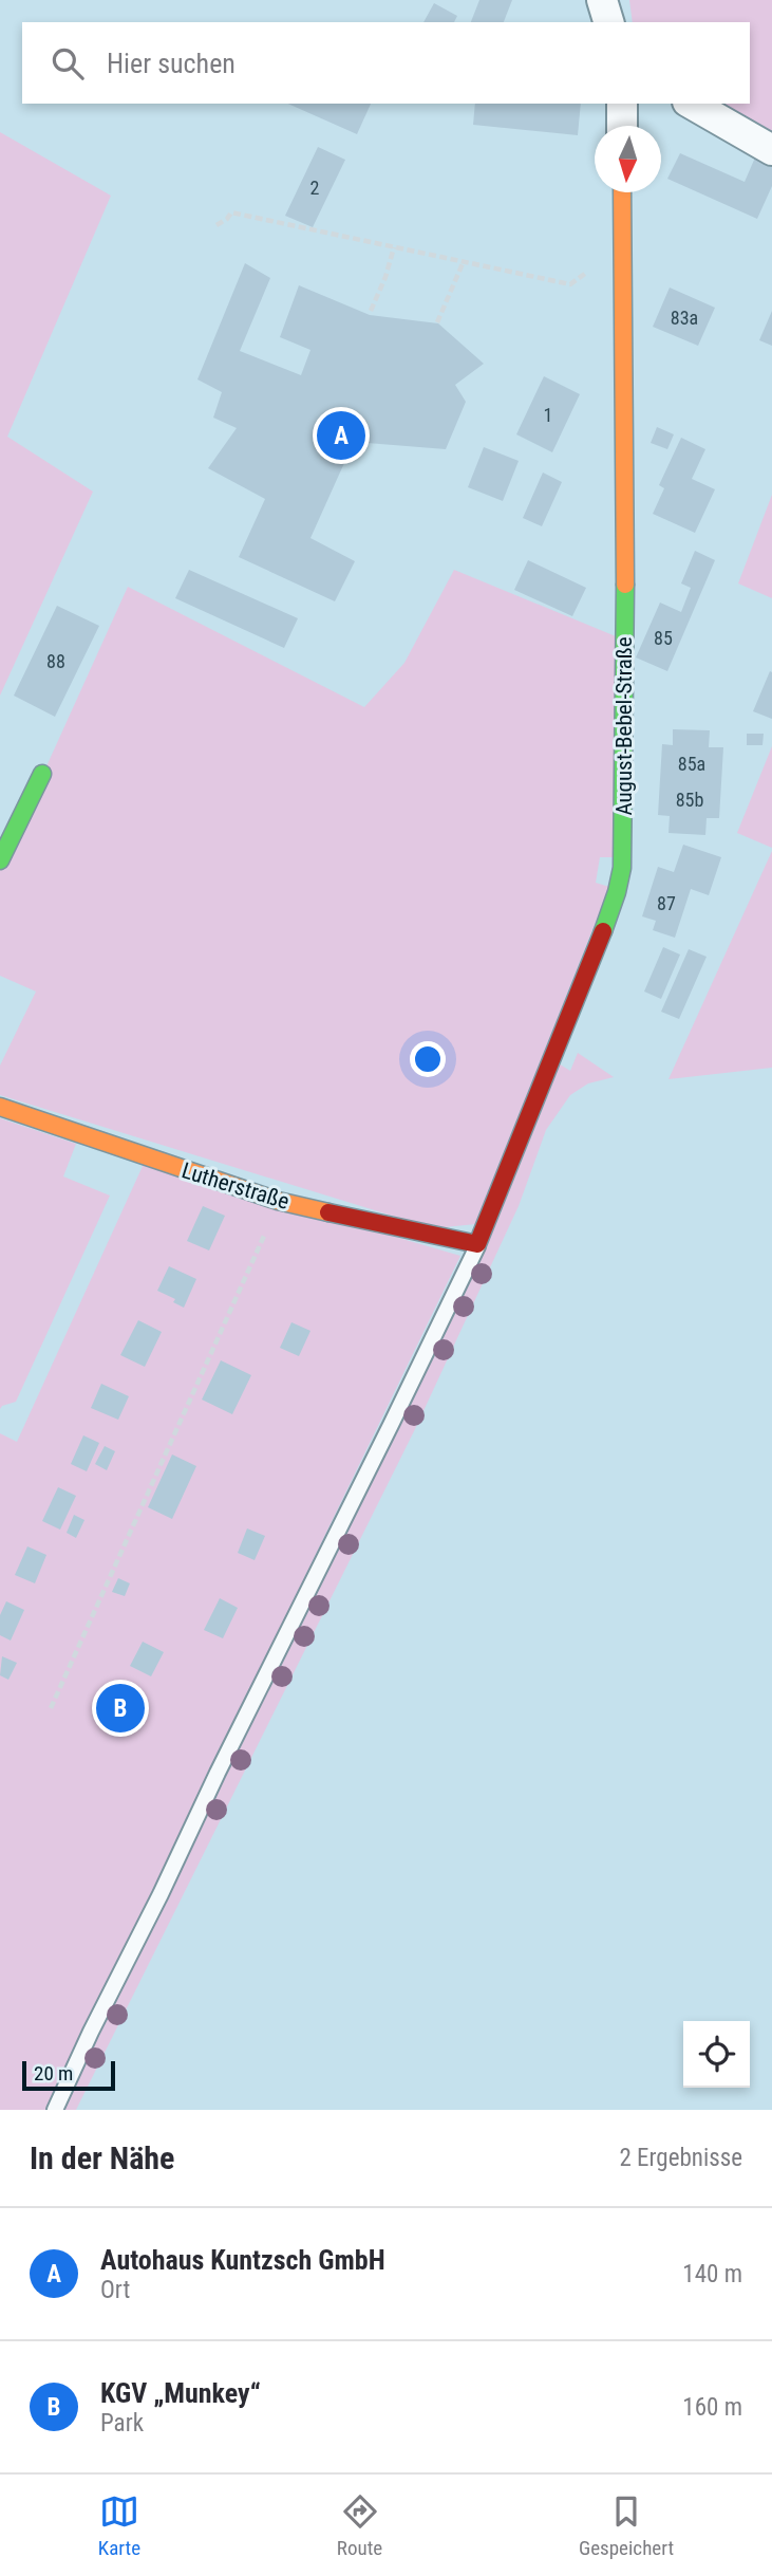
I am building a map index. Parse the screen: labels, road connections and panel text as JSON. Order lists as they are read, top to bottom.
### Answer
{
  "streets": {
    "street": ["August-Bebel-Straße", "Lutherstraße"]
  },
  "crossings": [
    ["August-Bebel-Straße", "Lutherstraße"]
  ],
  "house_numbers": [
    "2",
    "83a",
    "1",
    "85",
    "88",
    "85a",
    "85b",
    "87"
  ],
  "scale_bar": "20 m",
  "north": "bottom",
  "page": {
    "search": "Hier suchen",
    "pins": ["A", "B"],
    "scale": "20 m",
    "heading": ["In der Nähe", "2 Ergebnisse"],
    "list": [
      {
        "mark": "A",
        "name": "Autohaus Kuntzsch GmbH",
        "note": "Ort",
        "value": "140 m"
      },
      {
        "mark": "B",
        "name": "KGV „Munkey“",
        "note": "Park",
        "value": "160 m"
      }
    ],
    "nav": ["Karte", "Route", "Gespeichert"]
  }
}
